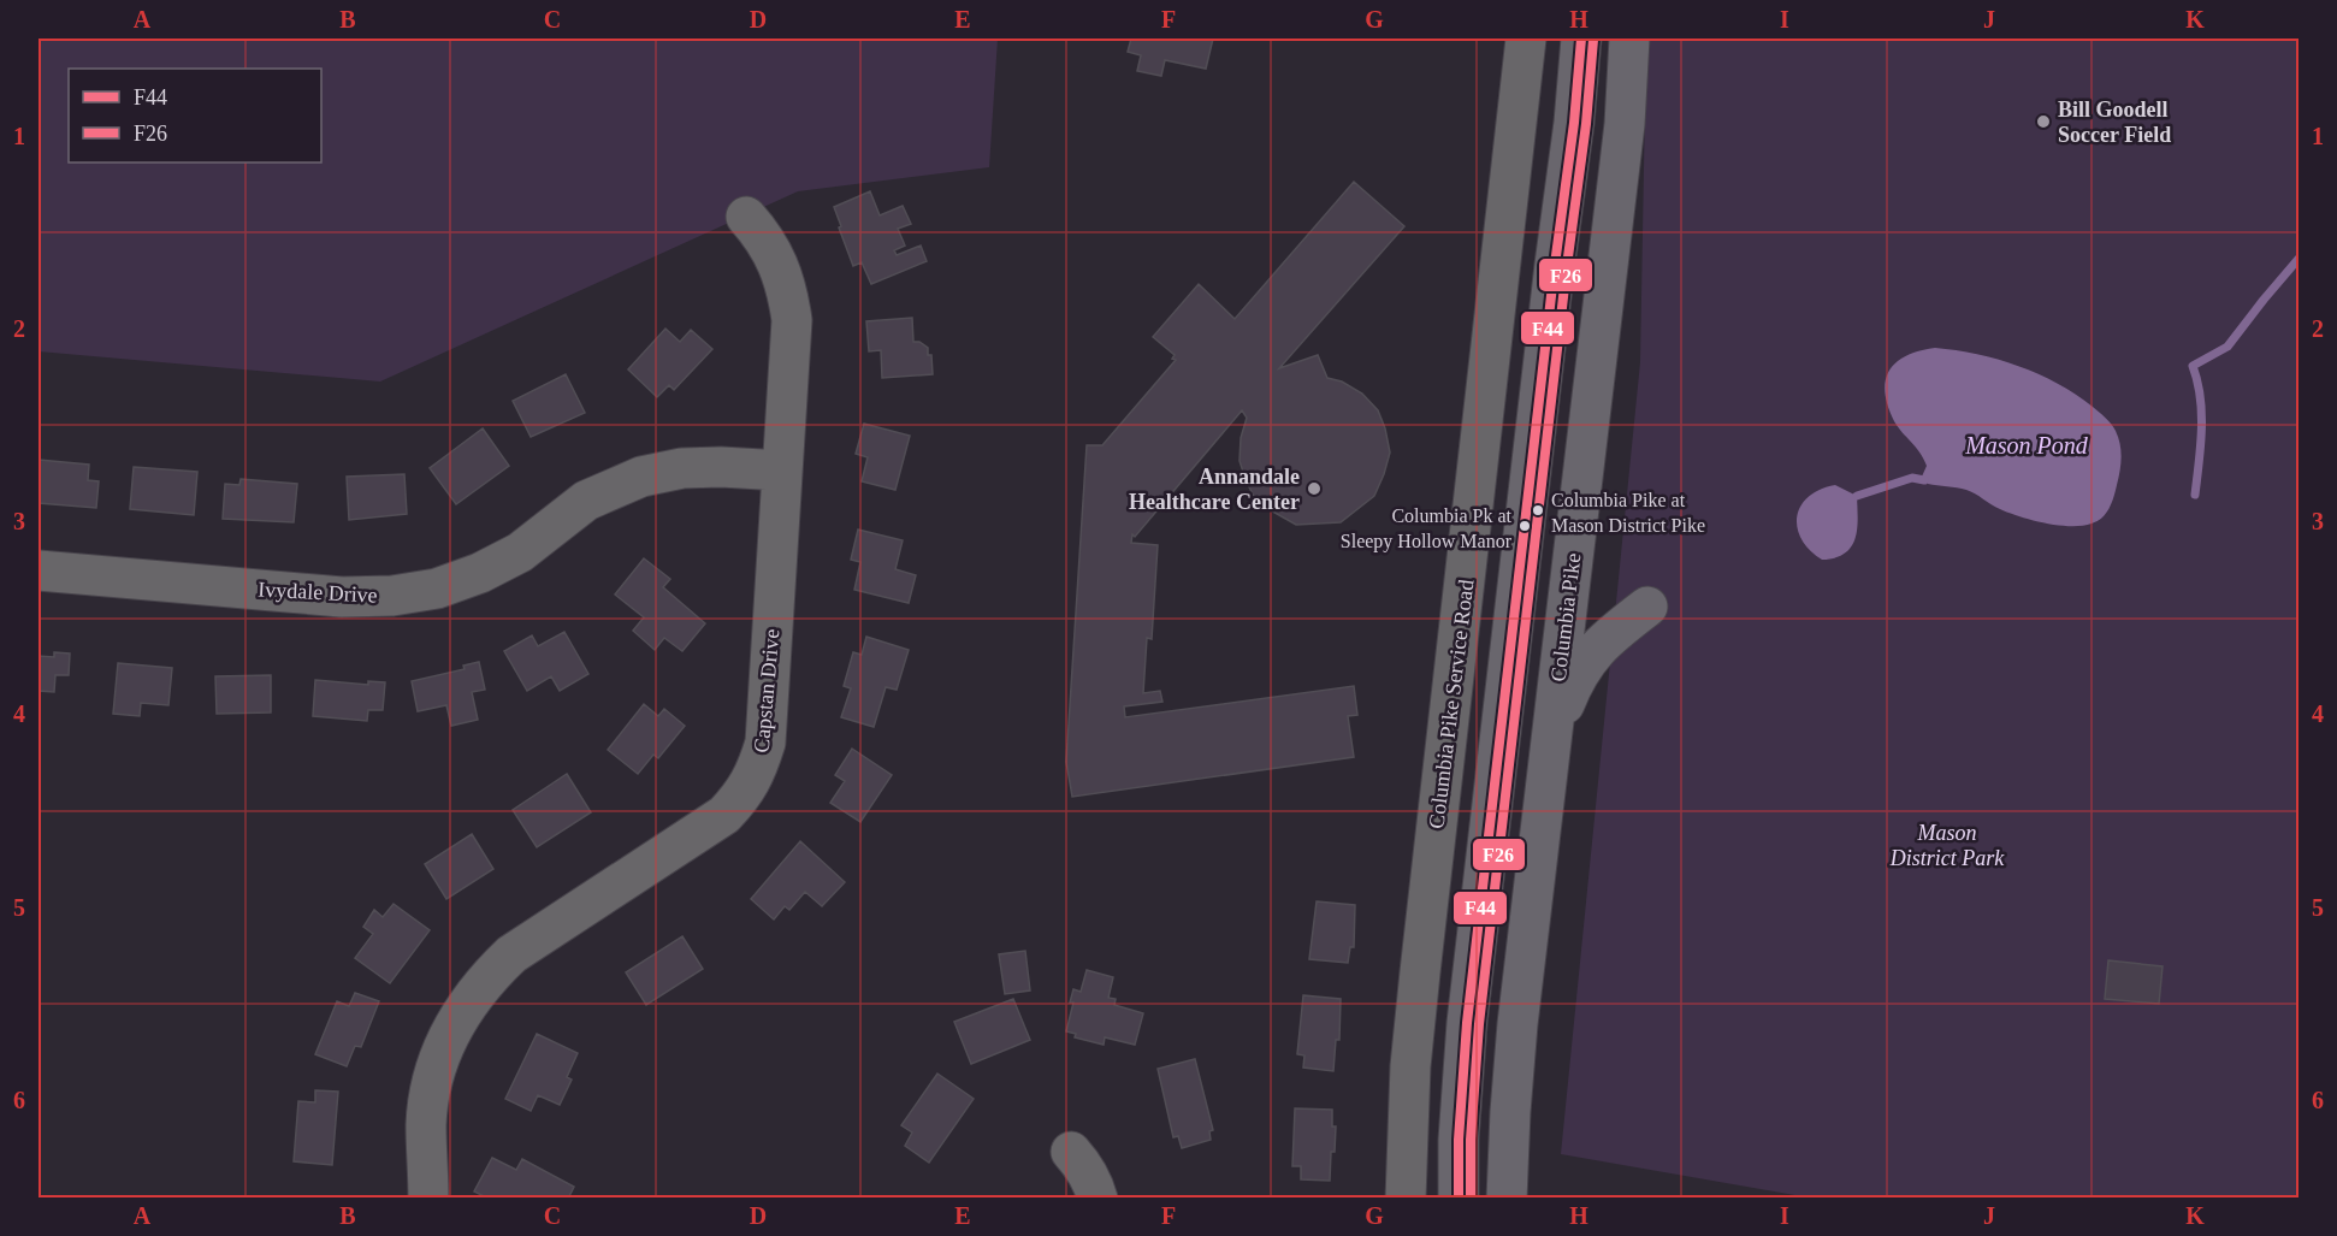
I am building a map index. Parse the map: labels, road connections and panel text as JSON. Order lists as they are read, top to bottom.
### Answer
{
  "streets": {
    "main road": ["Columbia Pike"],
    "street": ["Ivydale Drive", "Capstan Drive", "Columbia Pike Service Road"]
  },
  "crossings": [
    ["Ivydale Drive", "Capstan Drive"]
  ],
  "water": ["Mason Pond"],
  "parks": ["Mason District Park"],
  "places": [
    "Bill Goodell Soccer Field",
    "Annandale Healthcare Center",
    "Columbia Pike at Mason District Pike",
    "Columbia Pk at Sleepy Hollow Manor"
  ],
  "lines": ["transit line F44", "transit line F26"],
  "legend": ["F44", "F26"],
  "grid": {
    "columns": [
      "A",
      "B",
      "C",
      "D",
      "E",
      "F",
      "G",
      "H",
      "I",
      "J",
      "K"
    ],
    "rows": [
      "1",
      "2",
      "3",
      "4",
      "5",
      "6"
    ]
  }
}
